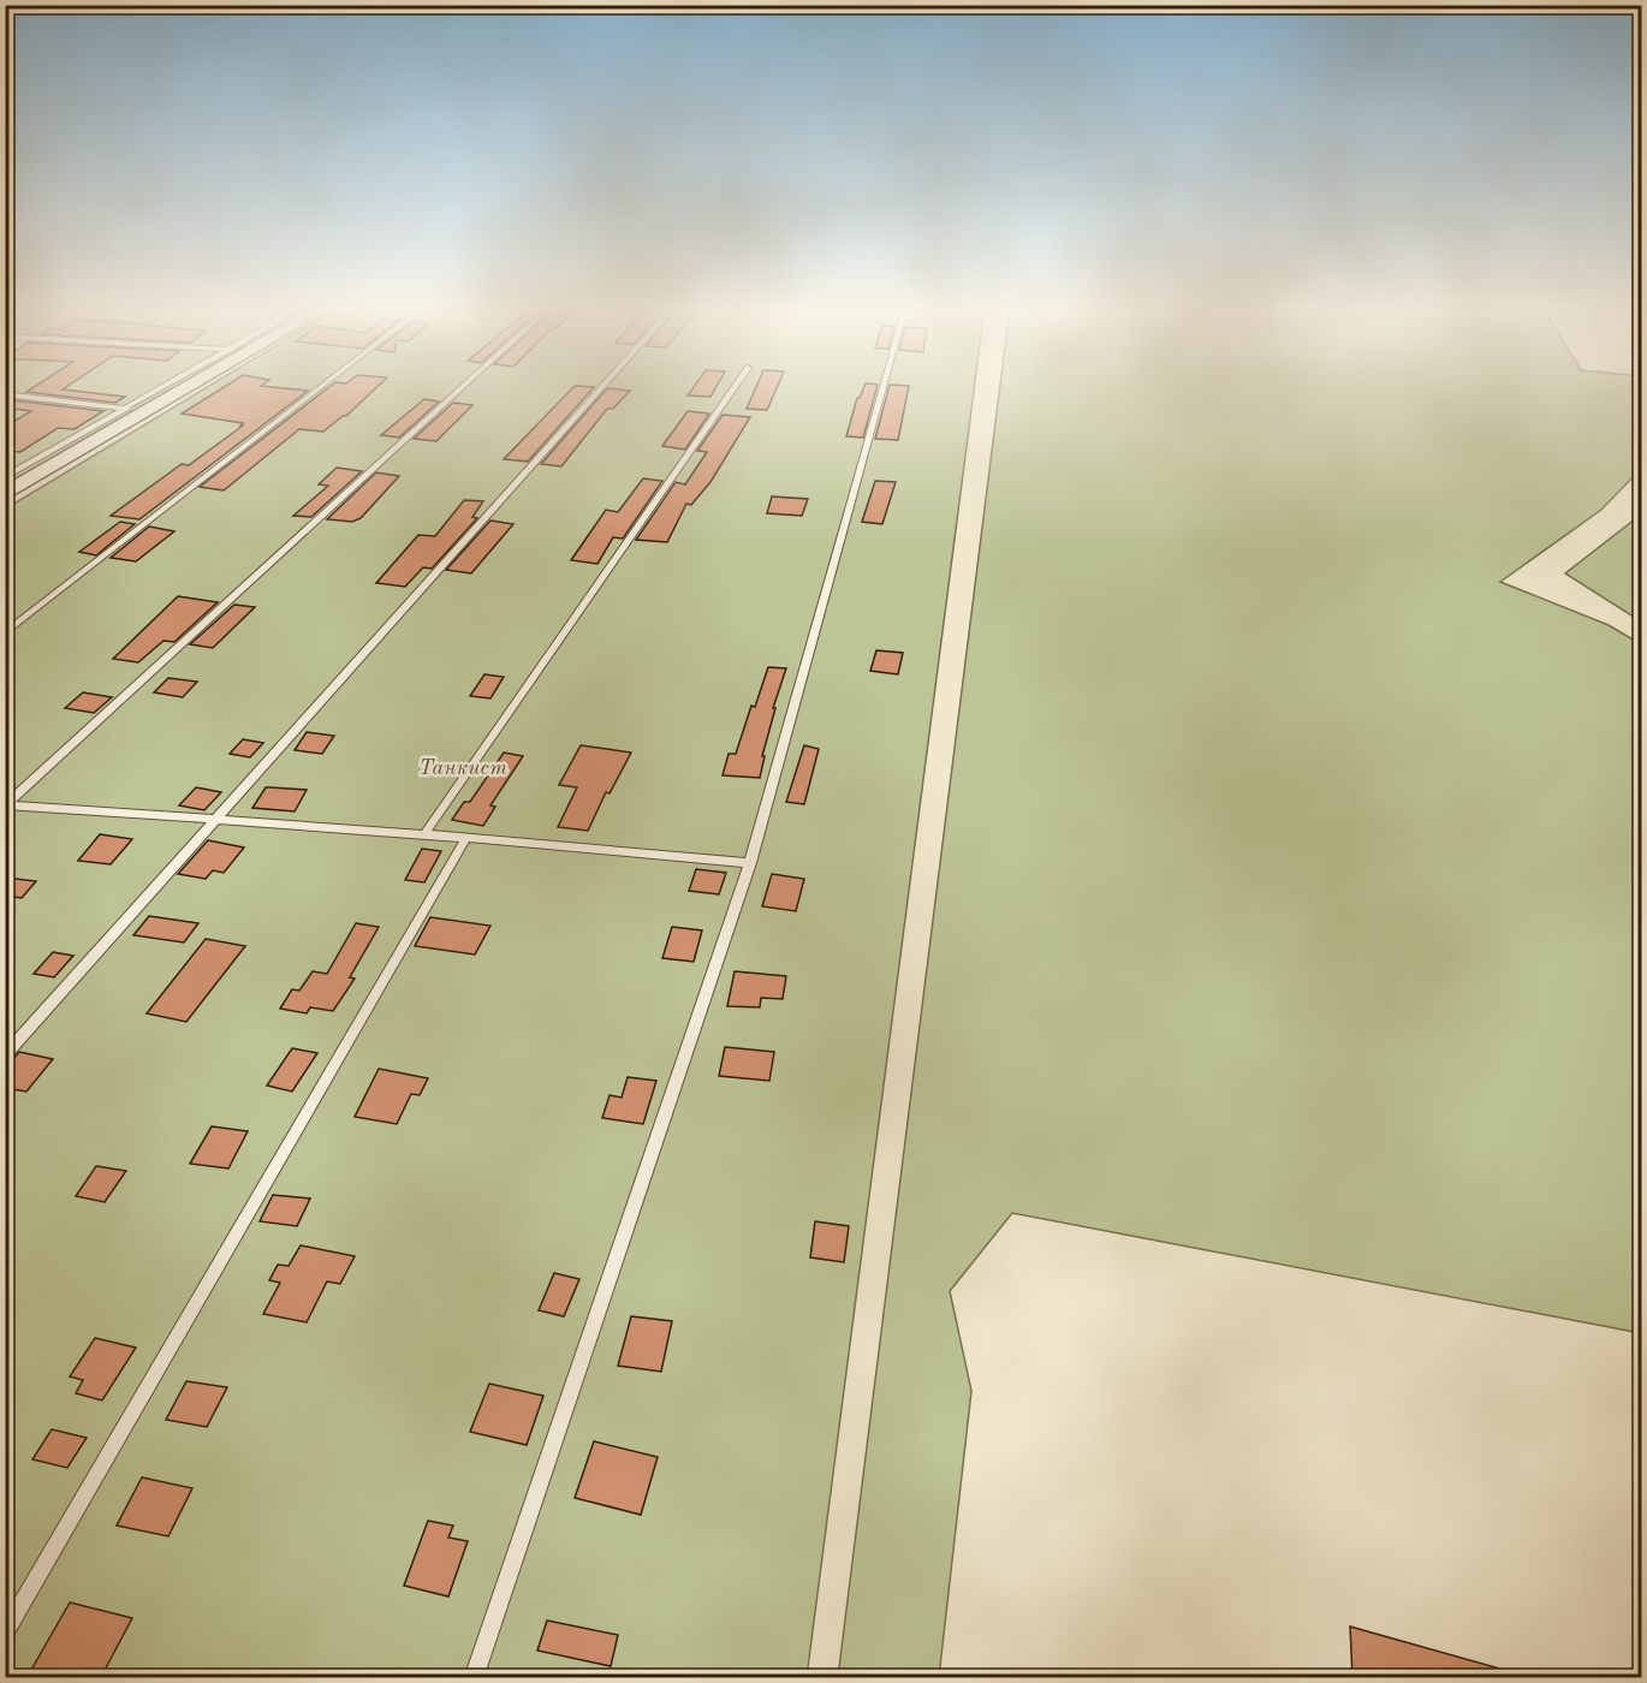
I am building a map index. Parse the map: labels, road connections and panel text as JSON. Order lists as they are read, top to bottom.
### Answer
{
  "parks": ["Танкист"]
}
